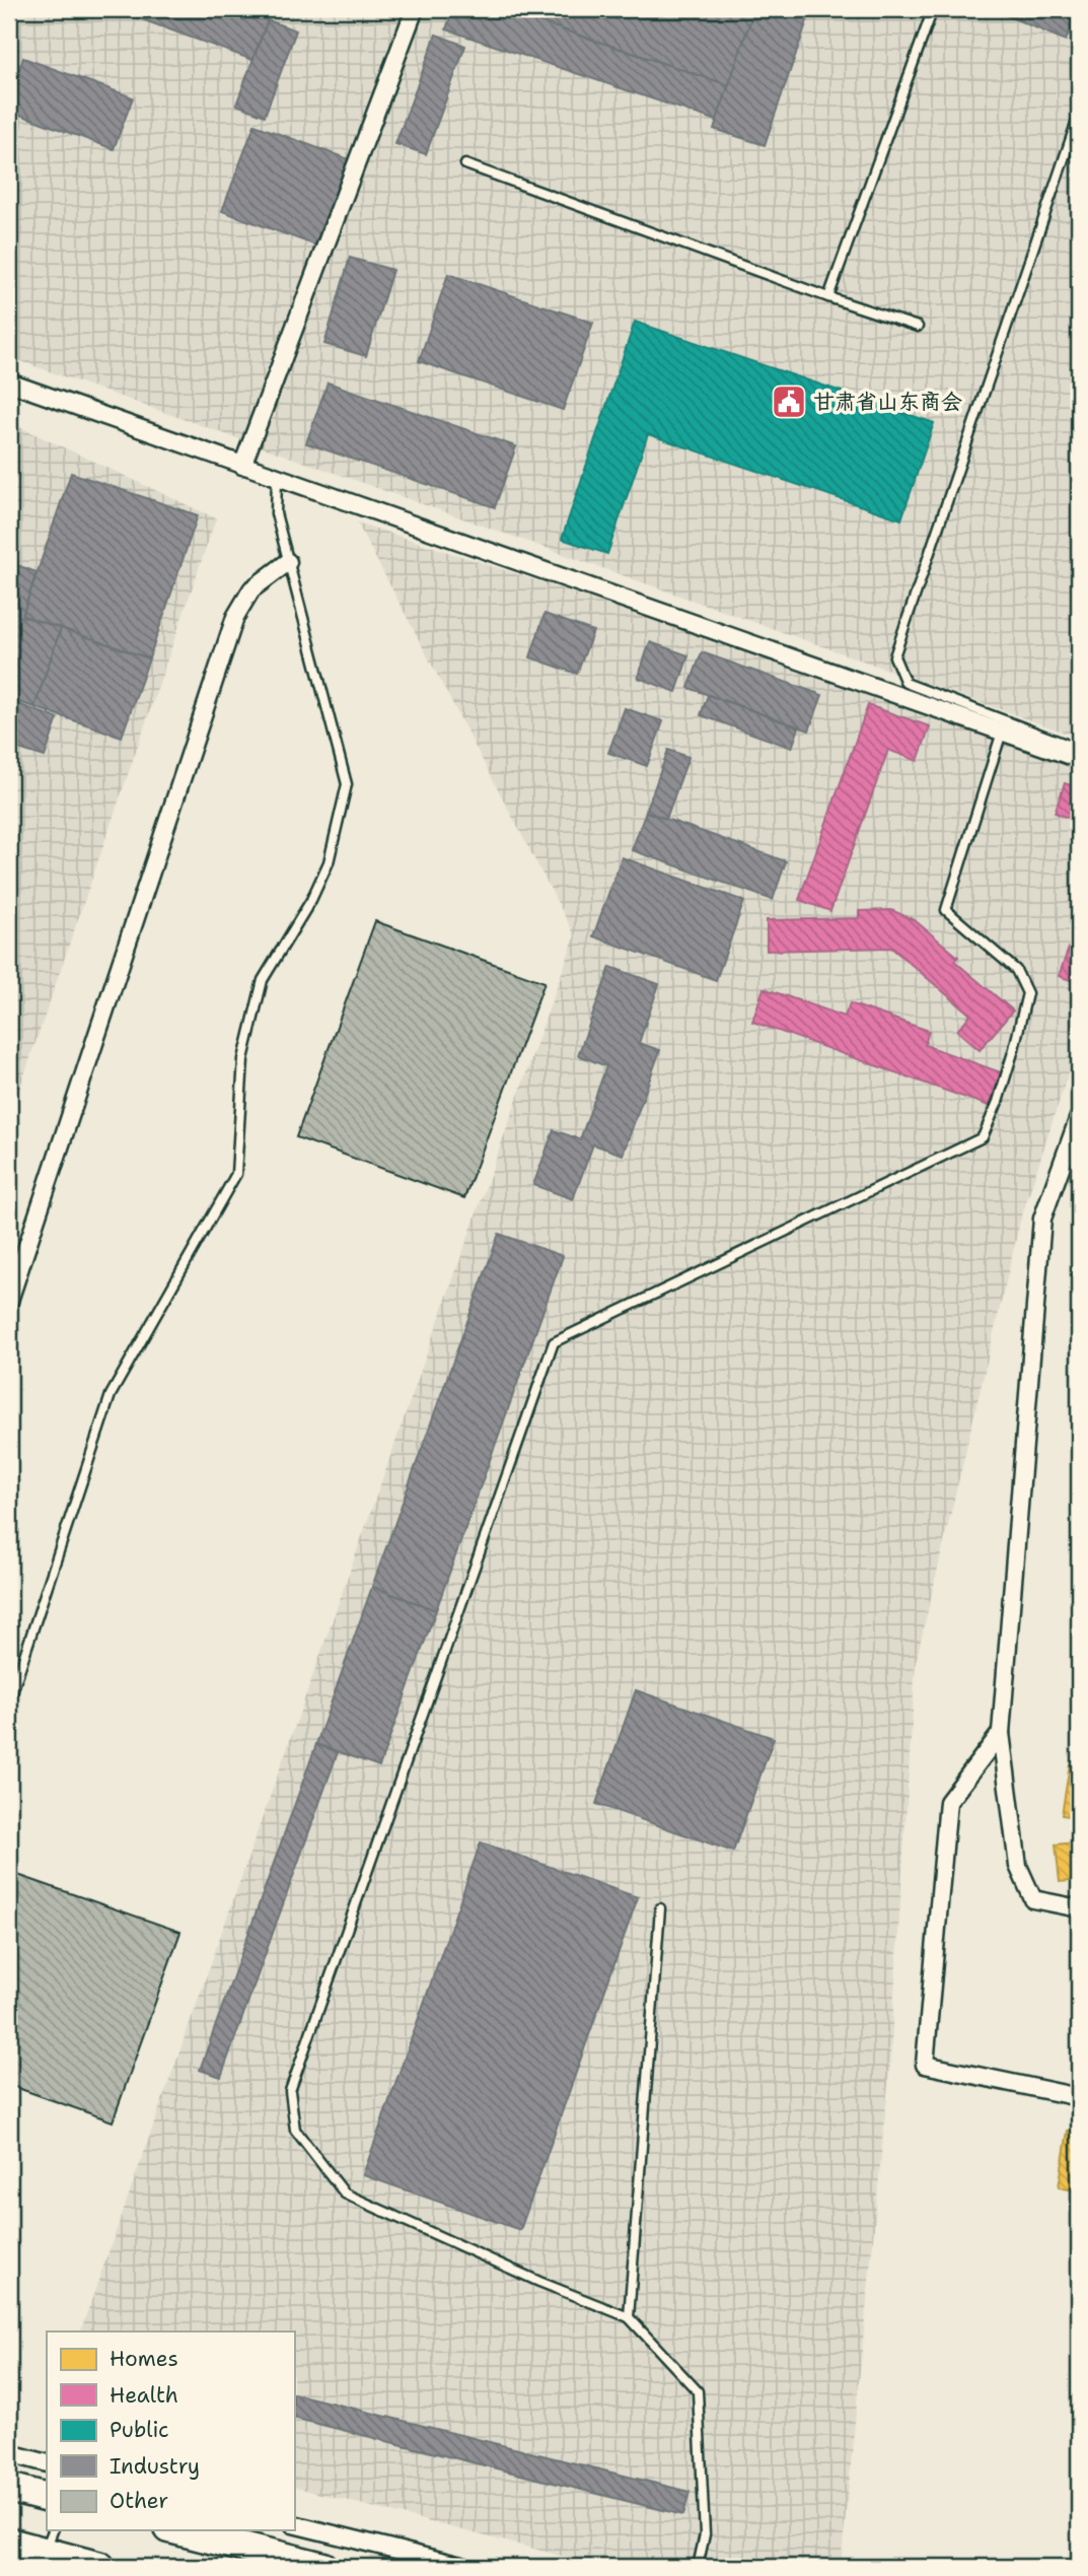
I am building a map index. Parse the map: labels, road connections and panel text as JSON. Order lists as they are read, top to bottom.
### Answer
{
  "places": {
    "public building": ["甘肃省山东商会"]
  },
  "legend": [
    "Homes",
    "Health",
    "Public",
    "Industry",
    "Other"
  ]
}
